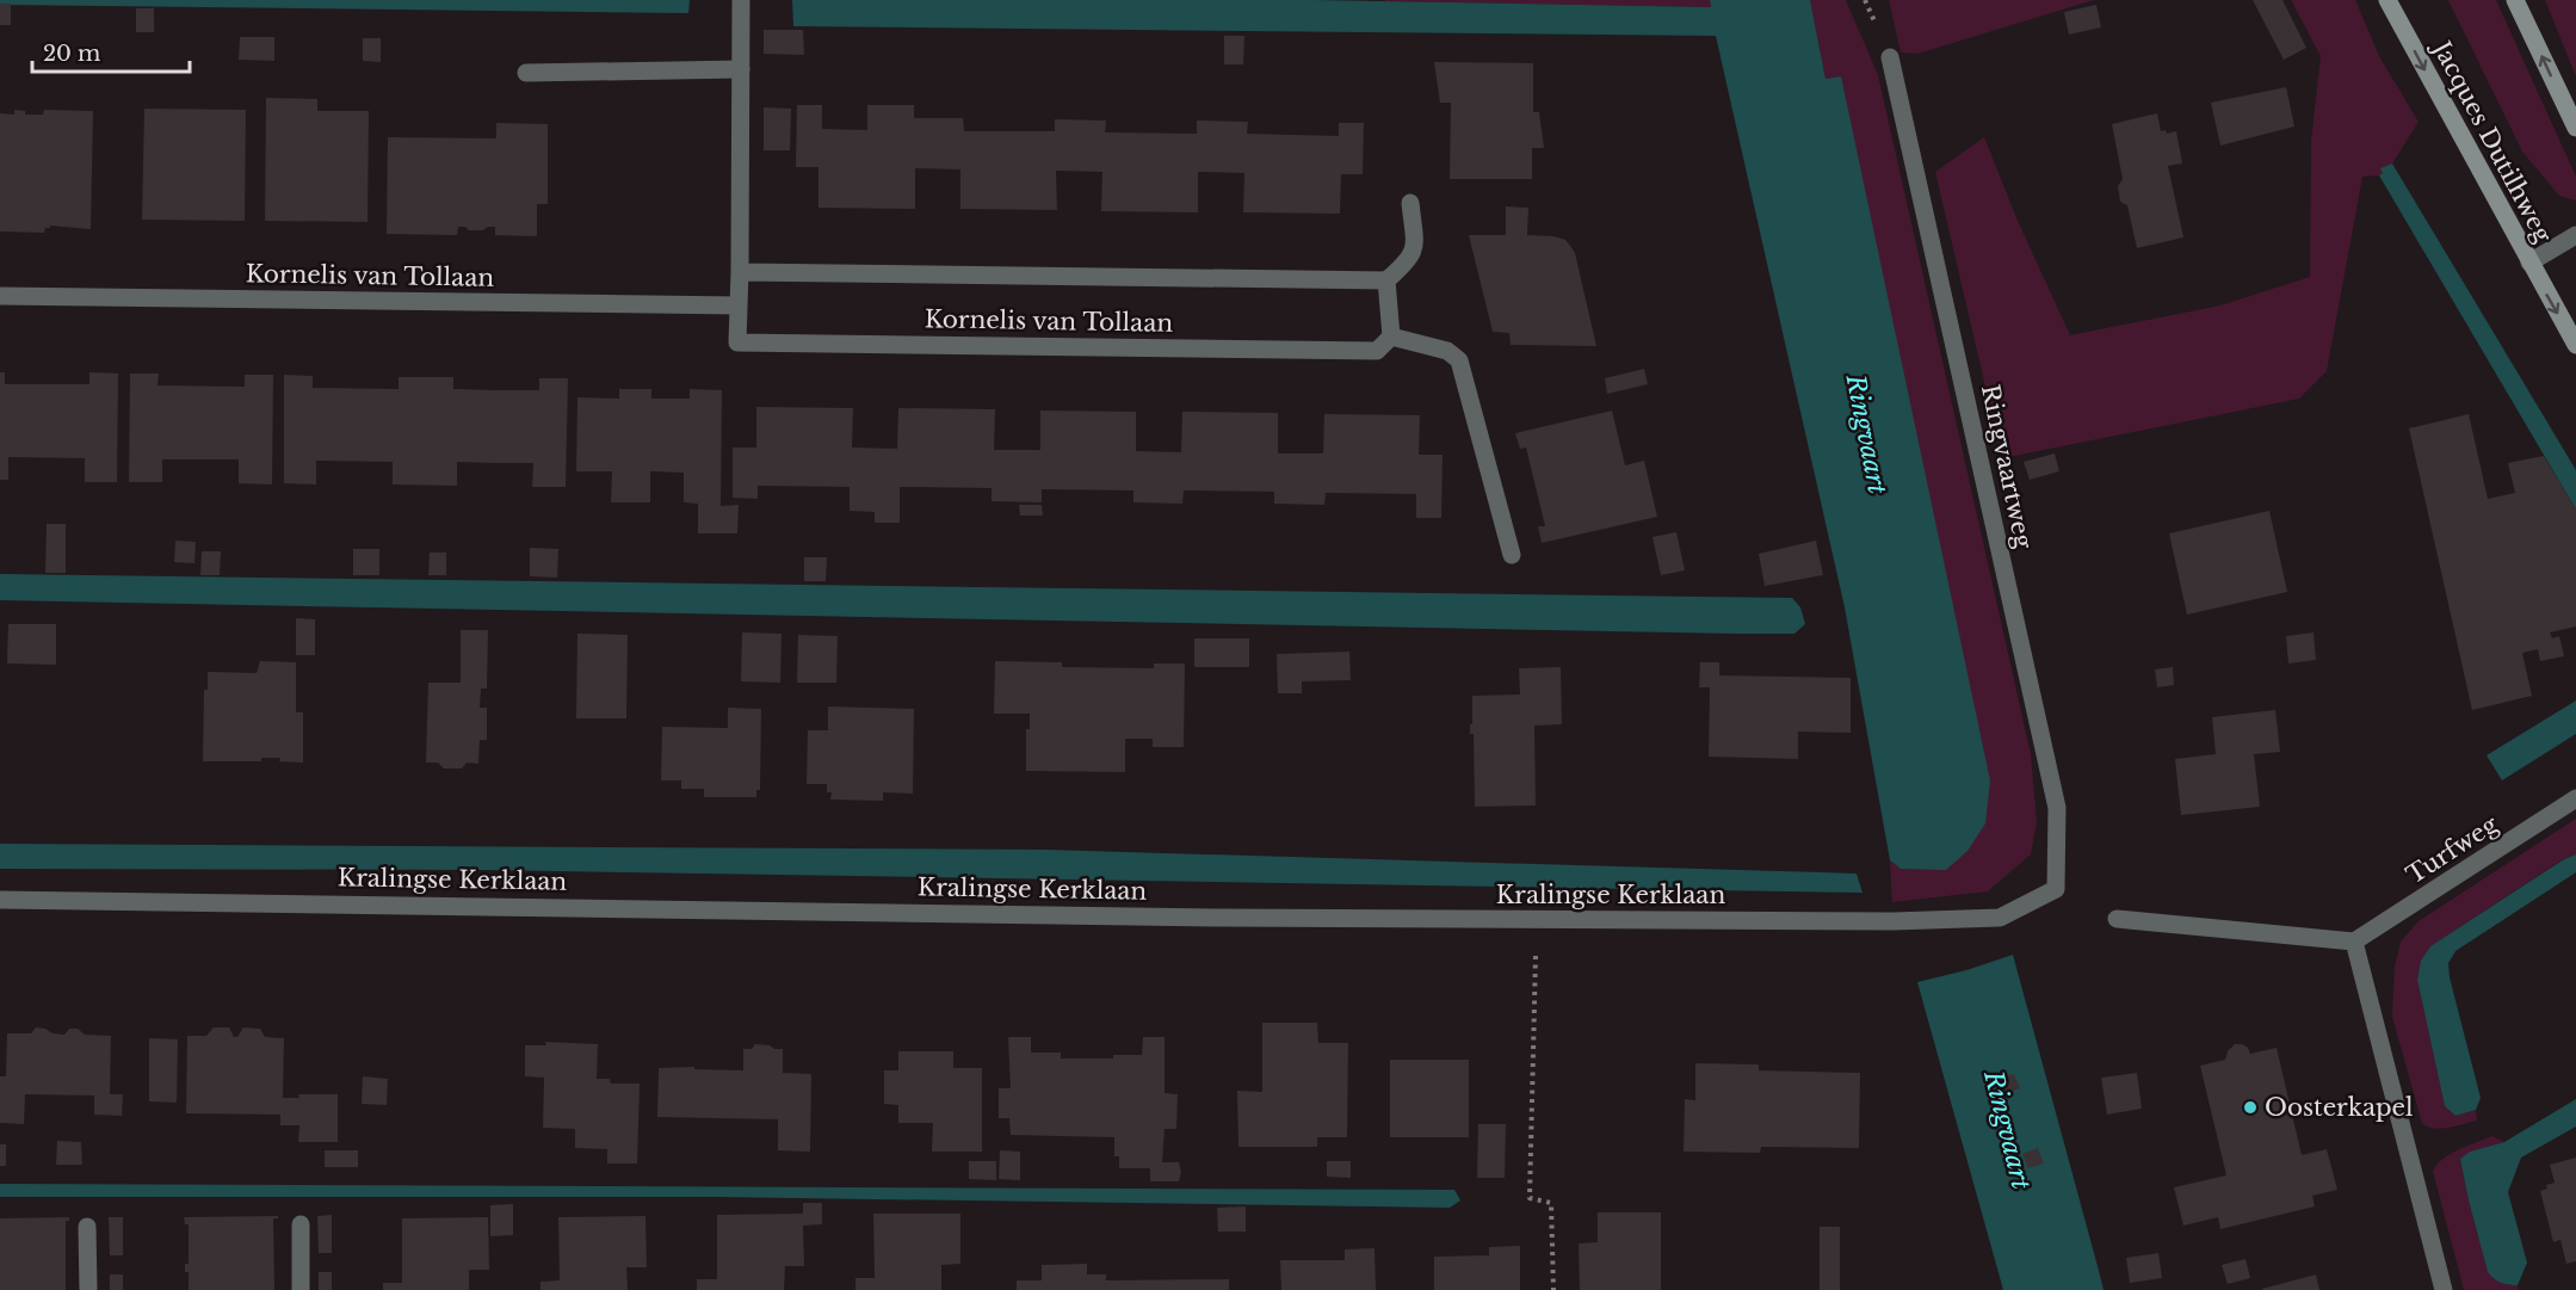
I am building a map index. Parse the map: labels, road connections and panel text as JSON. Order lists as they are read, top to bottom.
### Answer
{
  "streets": {
    "main road": ["Jacques Dutilhweg"],
    "street": [
      "Kornelis van Tollaan",
      "Ringvaartweg",
      "Turfweg",
      "Kralingse Kerklaan"
    ]
  },
  "crossings": [
    ["Ringvaartweg", "Kralingse Kerklaan"]
  ],
  "water": ["Ringvaart"],
  "places": ["Oosterkapel"],
  "scale_bar": "20 m"
}
